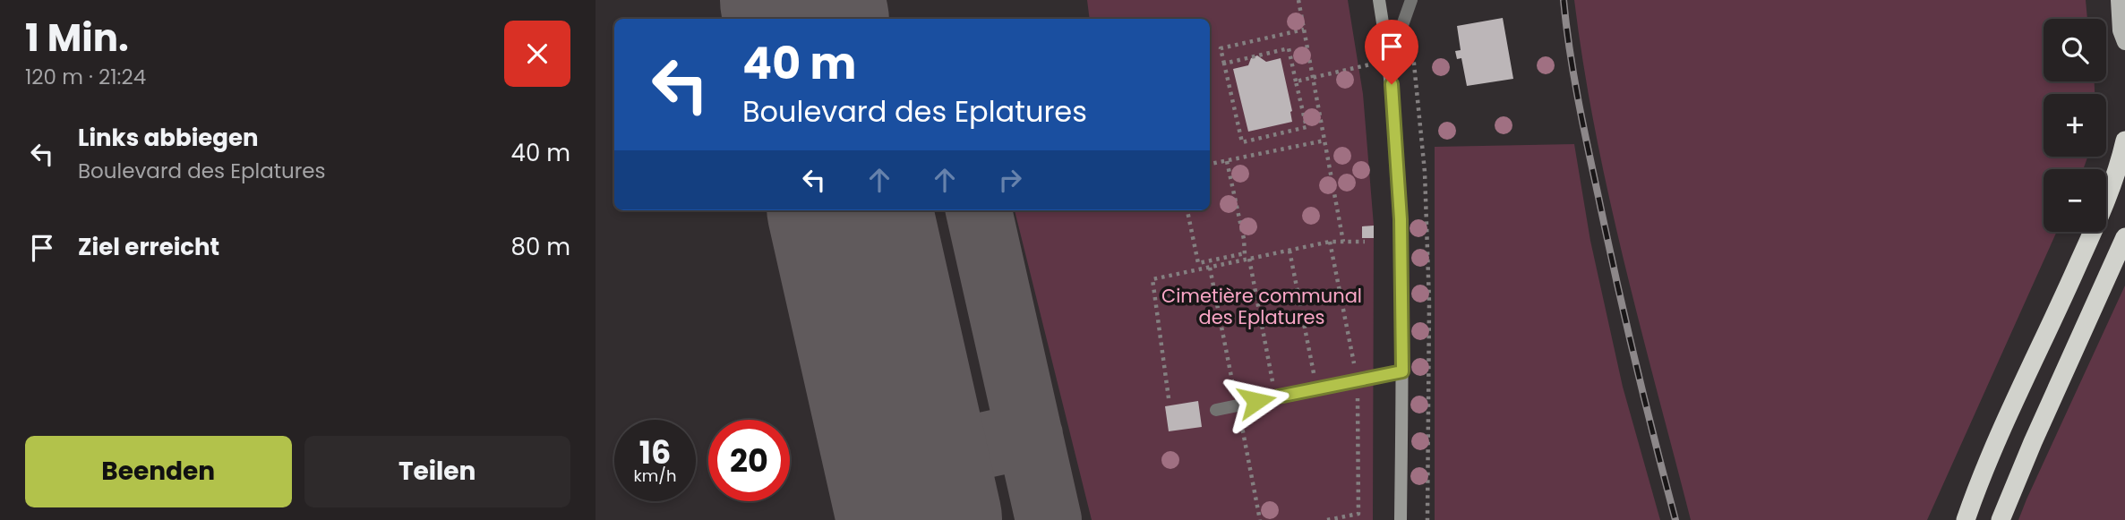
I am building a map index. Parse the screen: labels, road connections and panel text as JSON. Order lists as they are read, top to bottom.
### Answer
{
  "parks": ["Cimetière communal des Eplatures"],
  "page": {
    "heading": ["1 Min.", "120 m · 21:24"],
    "map_buttons": ["+", "−"],
    "turn": ["40 m", "Boulevard des Eplatures"],
    "list": [
      {
        "name": "Links abbiegen",
        "note": "Boulevard des Eplatures",
        "value": "40 m"
      },
      {
        "name": "Ziel erreicht",
        "value": "80 m"
      }
    ],
    "speed": "16 km/h",
    "limit": "20",
    "buttons": ["Beenden", "Teilen"]
  }
}
